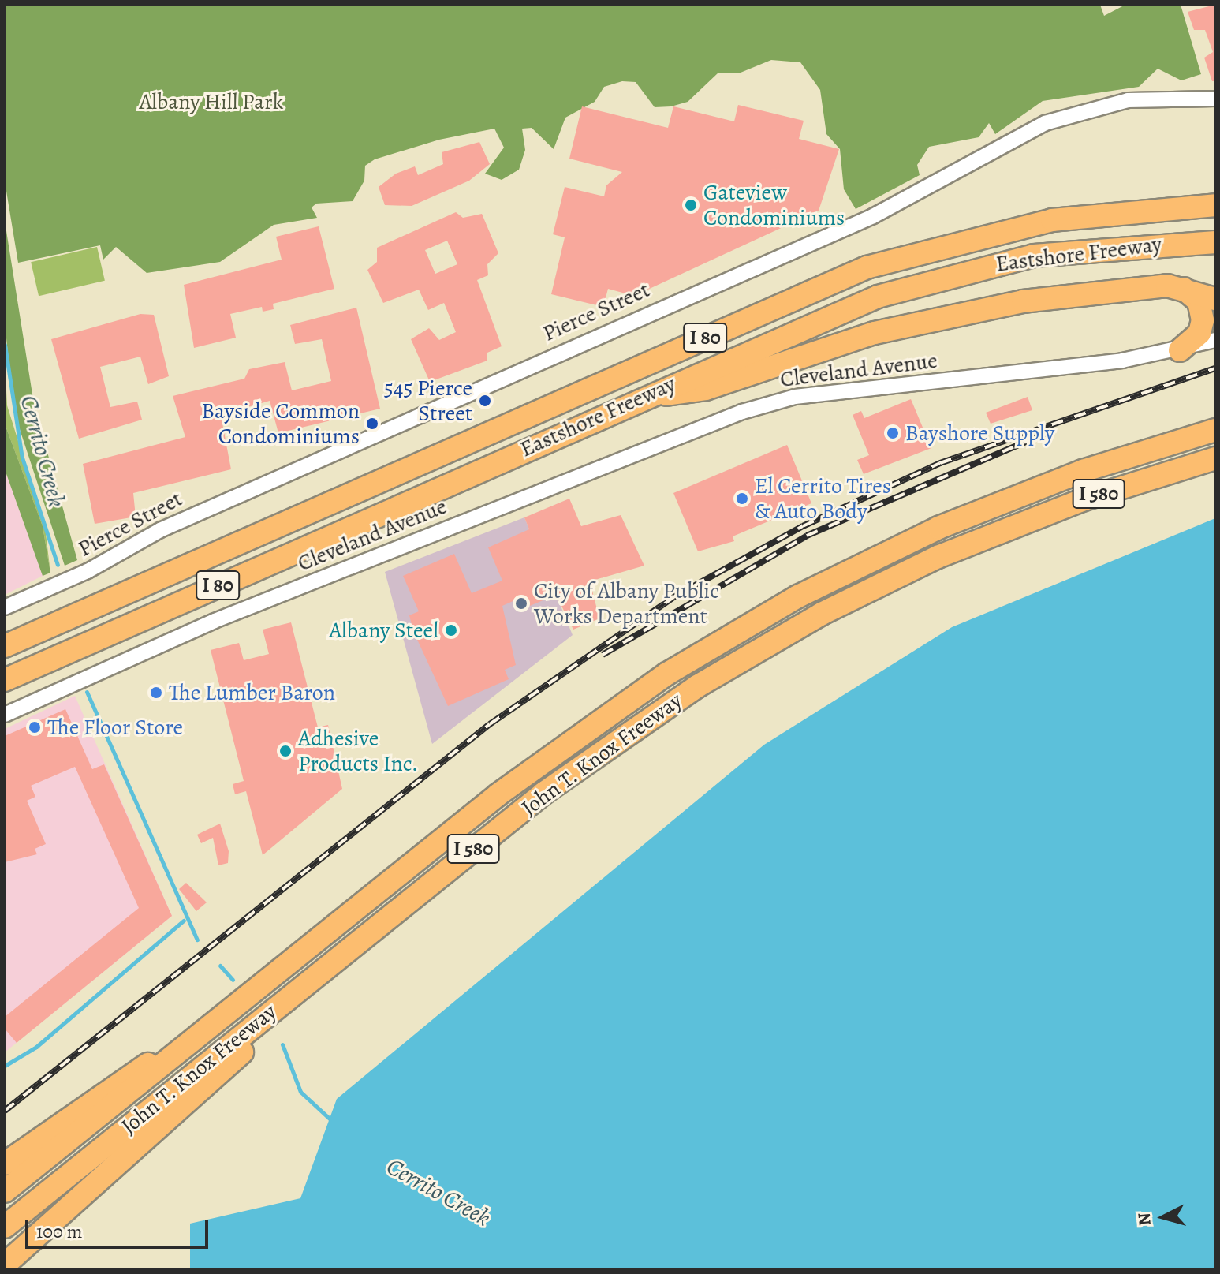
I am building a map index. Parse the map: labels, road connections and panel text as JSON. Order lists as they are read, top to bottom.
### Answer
{
  "streets": {
    "highway": [
      "Eastshore Freeway",
      "I 80",
      "I 580",
      "John T. Knox Freeway"
    ],
    "street": ["Pierce Street", "Cleveland Avenue"]
  },
  "water": ["Cerrito Creek"],
  "parks": ["Albany Hill Park"],
  "places": [
    "Gateview Condominiums",
    "545 Pierce Street",
    "Bayside Common Condominiums",
    "Bayshore Supply",
    "El Cerrito Tires & Auto Body",
    "City of Albany Public Works Department",
    "Albany Steel",
    "The Lumber Baron",
    "The Floor Store",
    "Adhesive Products Inc."
  ],
  "scale_bar": "100 m",
  "north": "left"
}
